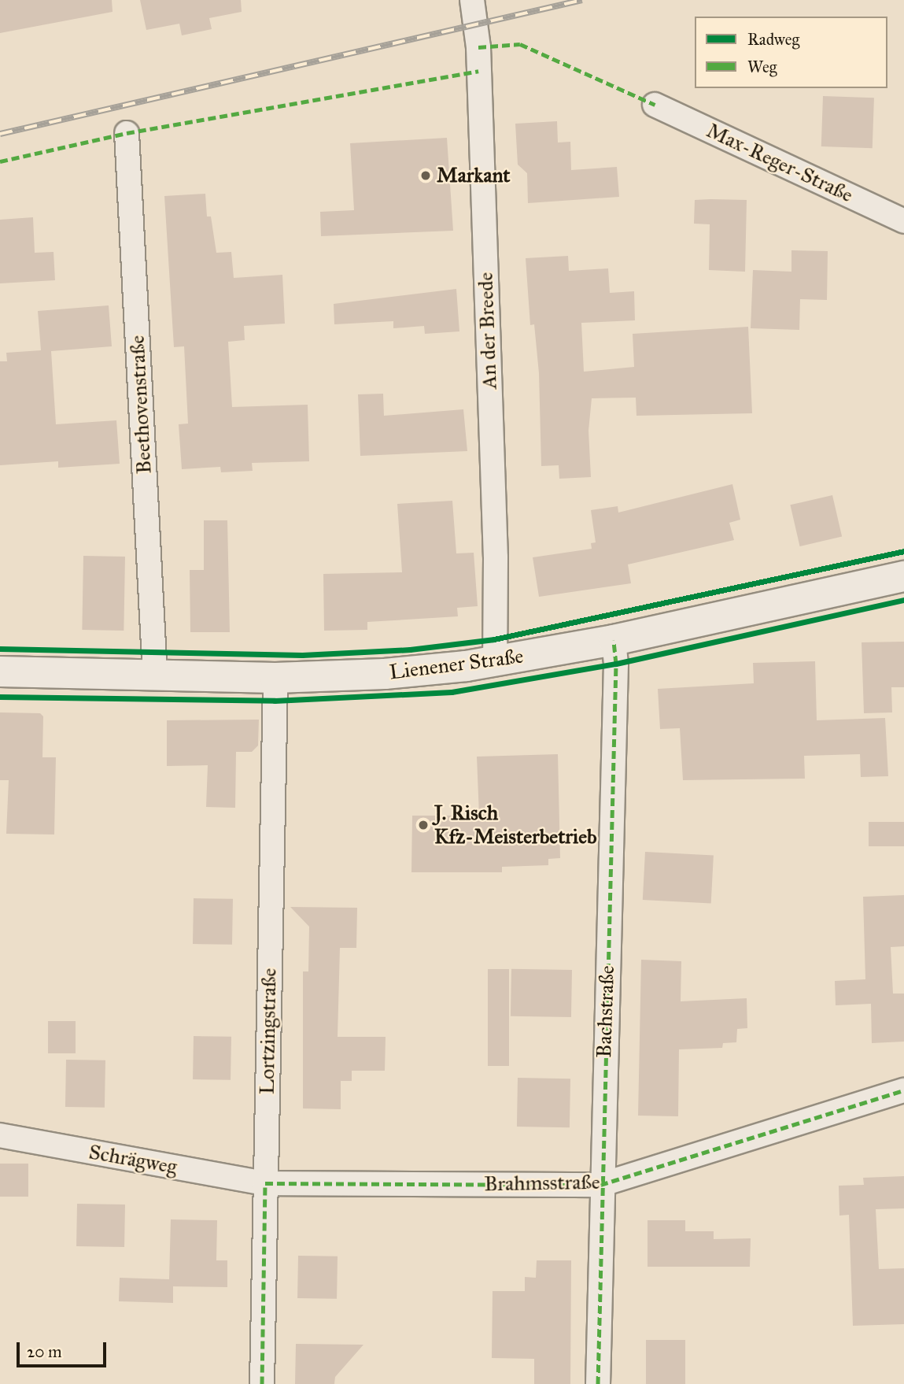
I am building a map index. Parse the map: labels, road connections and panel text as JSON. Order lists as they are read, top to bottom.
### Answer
{
  "streets": {
    "street": [
      "Max-Reger-Straße",
      "An der Breede",
      "Beethovenstraße",
      "Lienener Straße",
      "Bachstraße",
      "Lortzingstraße",
      "Schrägweg",
      "Brahmsstraße"
    ]
  },
  "crossings": [
    ["An der Breede", "Lienener Straße"],
    ["Beethovenstraße", "Lienener Straße"],
    ["Lienener Straße", "Bachstraße"],
    ["Lienener Straße", "Lortzingstraße"],
    ["Bachstraße", "Brahmsstraße"],
    ["Lortzingstraße", "Schrägweg"],
    ["Lortzingstraße", "Brahmsstraße"],
    ["Schrägweg", "Brahmsstraße"]
  ],
  "places": ["Markant", "J. Risch Kfz-Meisterbetrieb"],
  "legend": ["Radweg", "Weg"],
  "scale_bar": "20 m"
}
